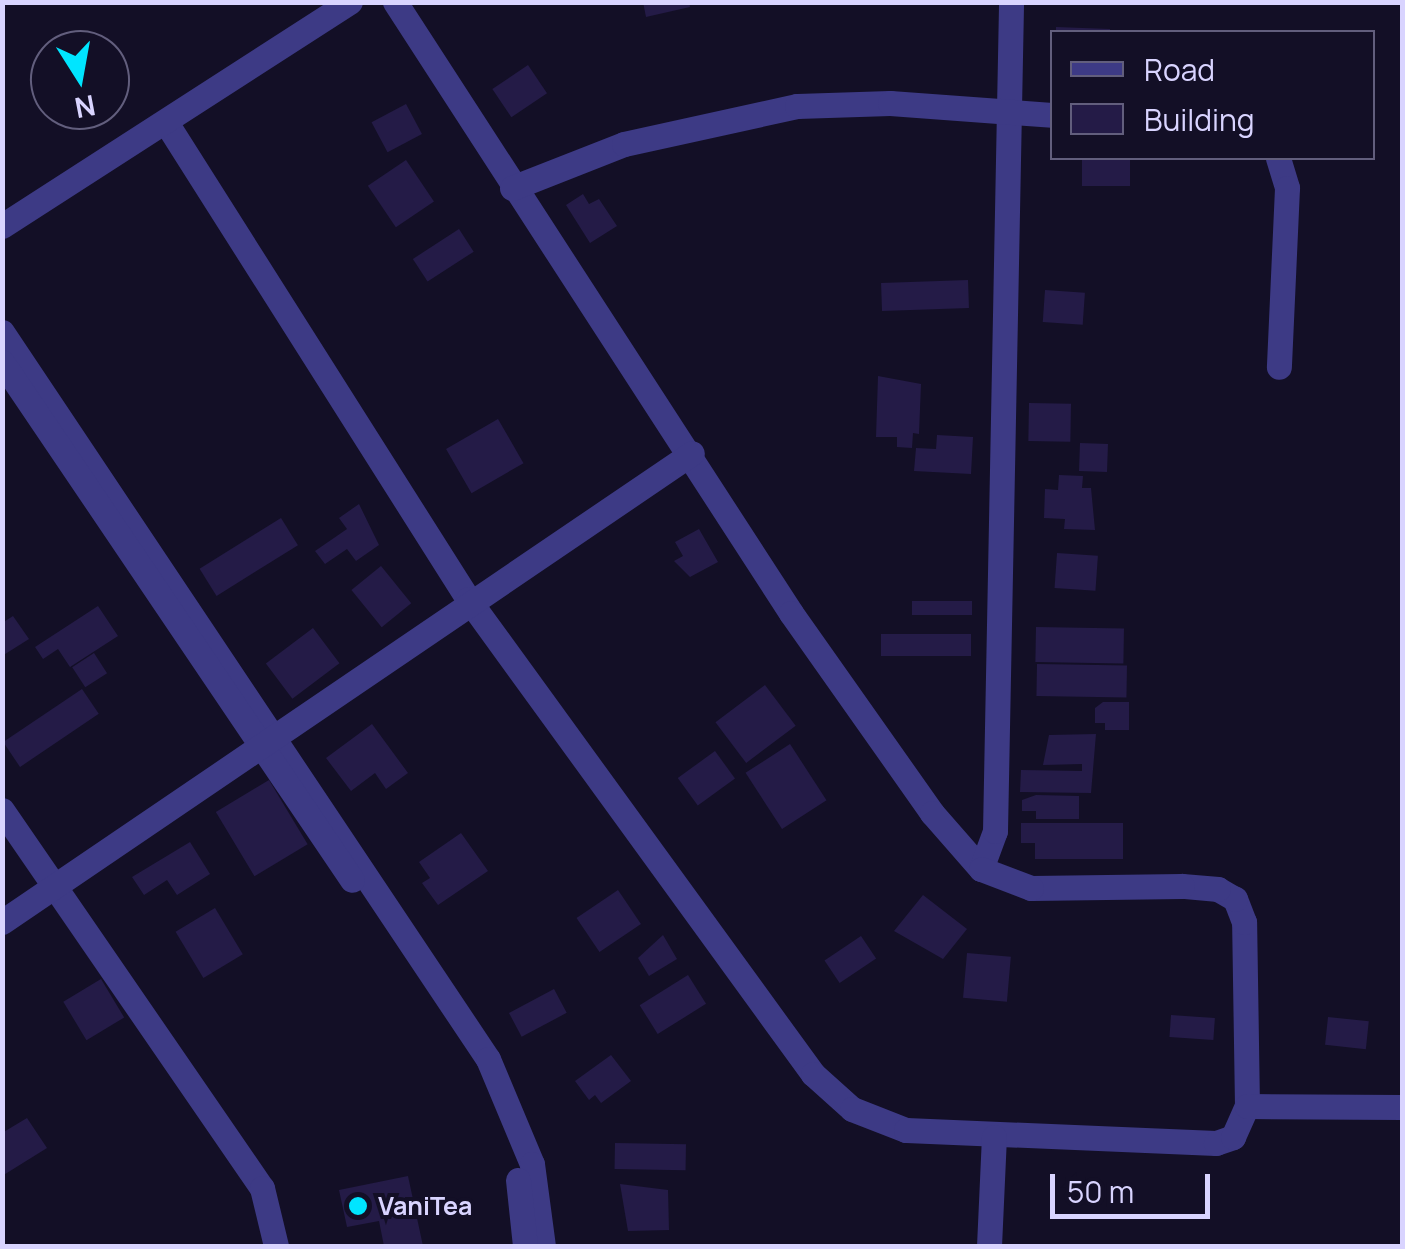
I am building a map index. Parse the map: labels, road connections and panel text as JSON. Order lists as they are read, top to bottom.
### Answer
{
  "places": ["VaniTea"],
  "legend": ["Road", "Building"],
  "scale_bar": "50 m",
  "north": "bottom"
}
